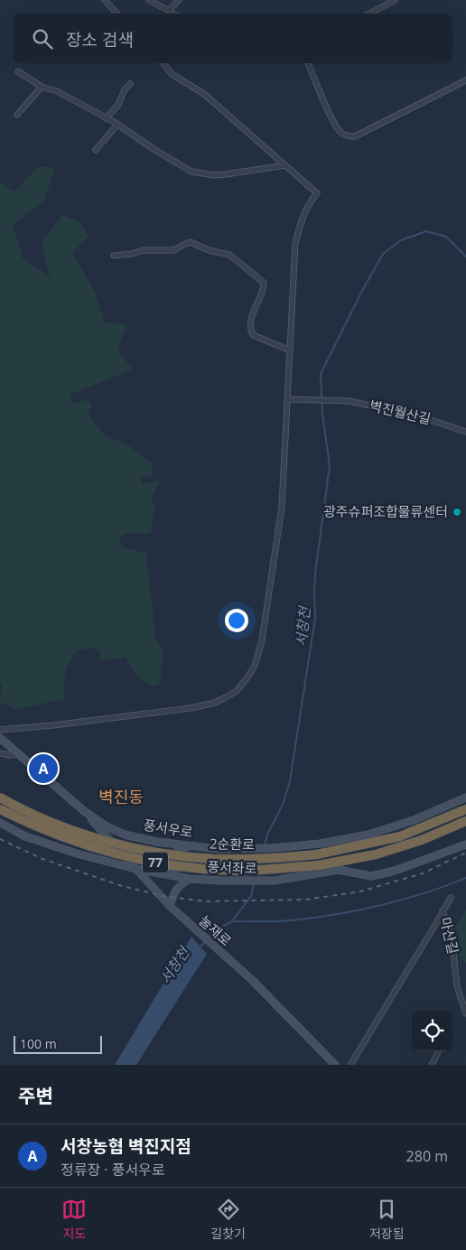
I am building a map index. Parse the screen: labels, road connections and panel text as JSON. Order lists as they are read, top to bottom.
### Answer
{
  "streets": {
    "highway": ["2순환로", "77"],
    "street": [
      "벽진월산길",
      "풍서우로",
      "풍서좌로",
      "눌재로",
      "마산길"
    ]
  },
  "crossings": [
    ["풍서우로", "눌재로"],
    ["풍서좌로", "눌재로"]
  ],
  "districts": ["벽진동"],
  "water": ["서창천"],
  "places": ["광주슈퍼조합물류센터"],
  "scale_bar": "100 m",
  "page": {
    "search": "장소 검색",
    "pins": "A",
    "scale": "100 m",
    "heading": "주변",
    "list": [
      {
        "mark": "A",
        "name": "서창농협 벽진지점",
        "note": "정류장 · 풍서우로",
        "value": "280 m"
      }
    ],
    "nav": ["지도", "길찾기", "저장됨"]
  }
}
